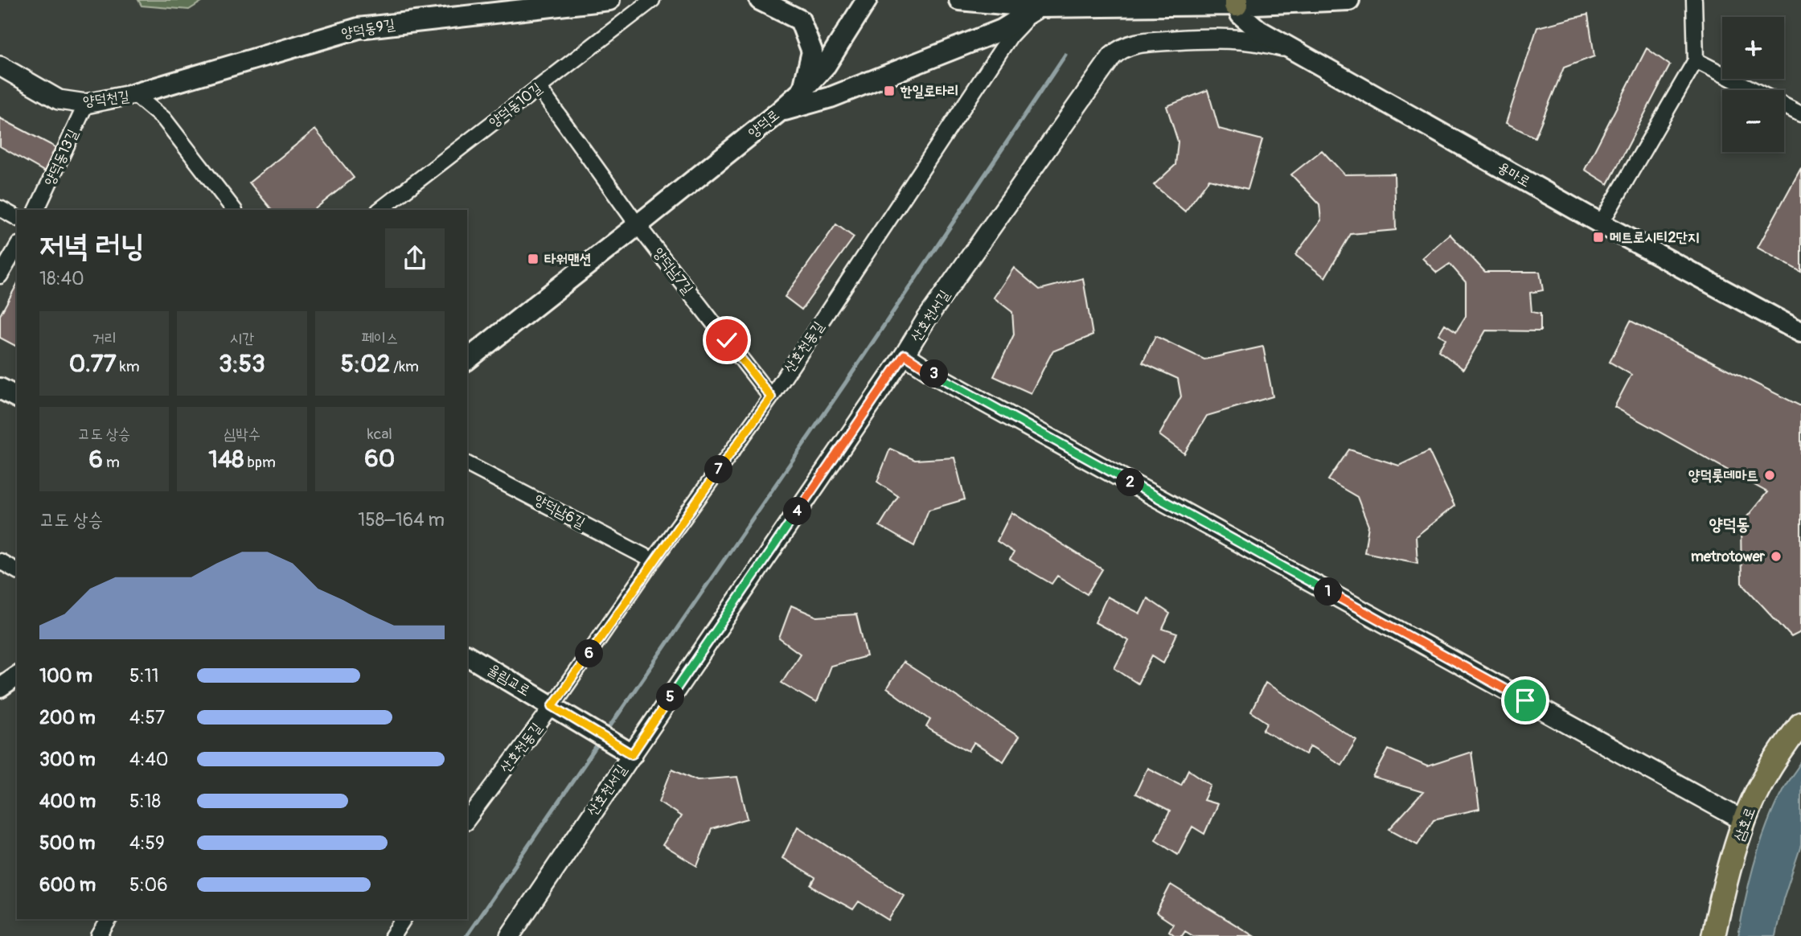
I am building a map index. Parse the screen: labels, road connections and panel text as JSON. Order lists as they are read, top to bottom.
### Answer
{
  "streets": {
    "main road": [
      "양덕동9길",
      "양덕로",
      "용마로",
      "율림교로",
      "삼호로"
    ],
    "street": [
      "양덕천길",
      "양덕동10길",
      "양덕동13길",
      "양덕남7길",
      "산호천서길",
      "산호천동길",
      "양덕남6길"
    ]
  },
  "crossings": [
    ["양덕동9길", "양덕천길"],
    ["양덕천길", "양덕동13길"],
    ["양덕로", "양덕남7길"],
    ["용마로", "산호천서길"],
    ["양덕남7길", "산호천동길"],
    ["산호천서길", "율림교로"],
    ["산호천동길", "양덕남6길"],
    ["산호천동길", "율림교로"]
  ],
  "districts": ["양덕동"],
  "places": {
    "transit": ["한일로타리", "메트로시티2단지", "타워맨션"],
    "other": ["양덕롯데마트", "metrotower"]
  },
  "page": {
    "map_buttons": ["+", "−"],
    "heading": ["저녁 러닝", "18:40"],
    "stats": [
      ["거리", "0.77 km"],
      ["시간", "3:53"],
      ["페이스", "5:02 /km"],
      ["고도 상승", "6 m"],
      ["심박수", "148 bpm"],
      ["kcal", "60"]
    ],
    "pins": [
      "3",
      "7",
      "2",
      "4",
      "1",
      "6",
      "5"
    ],
    "chart": ["고도 상승", "158–164 m"],
    "list": [
      {
        "name": "100 m",
        "note": "5:11"
      },
      {
        "name": "200 m",
        "note": "4:57"
      },
      {
        "name": "300 m",
        "note": "4:40"
      },
      {
        "name": "400 m",
        "note": "5:18"
      },
      {
        "name": "500 m",
        "note": "4:59"
      },
      {
        "name": "600 m",
        "note": "5:06"
      }
    ]
  }
}
